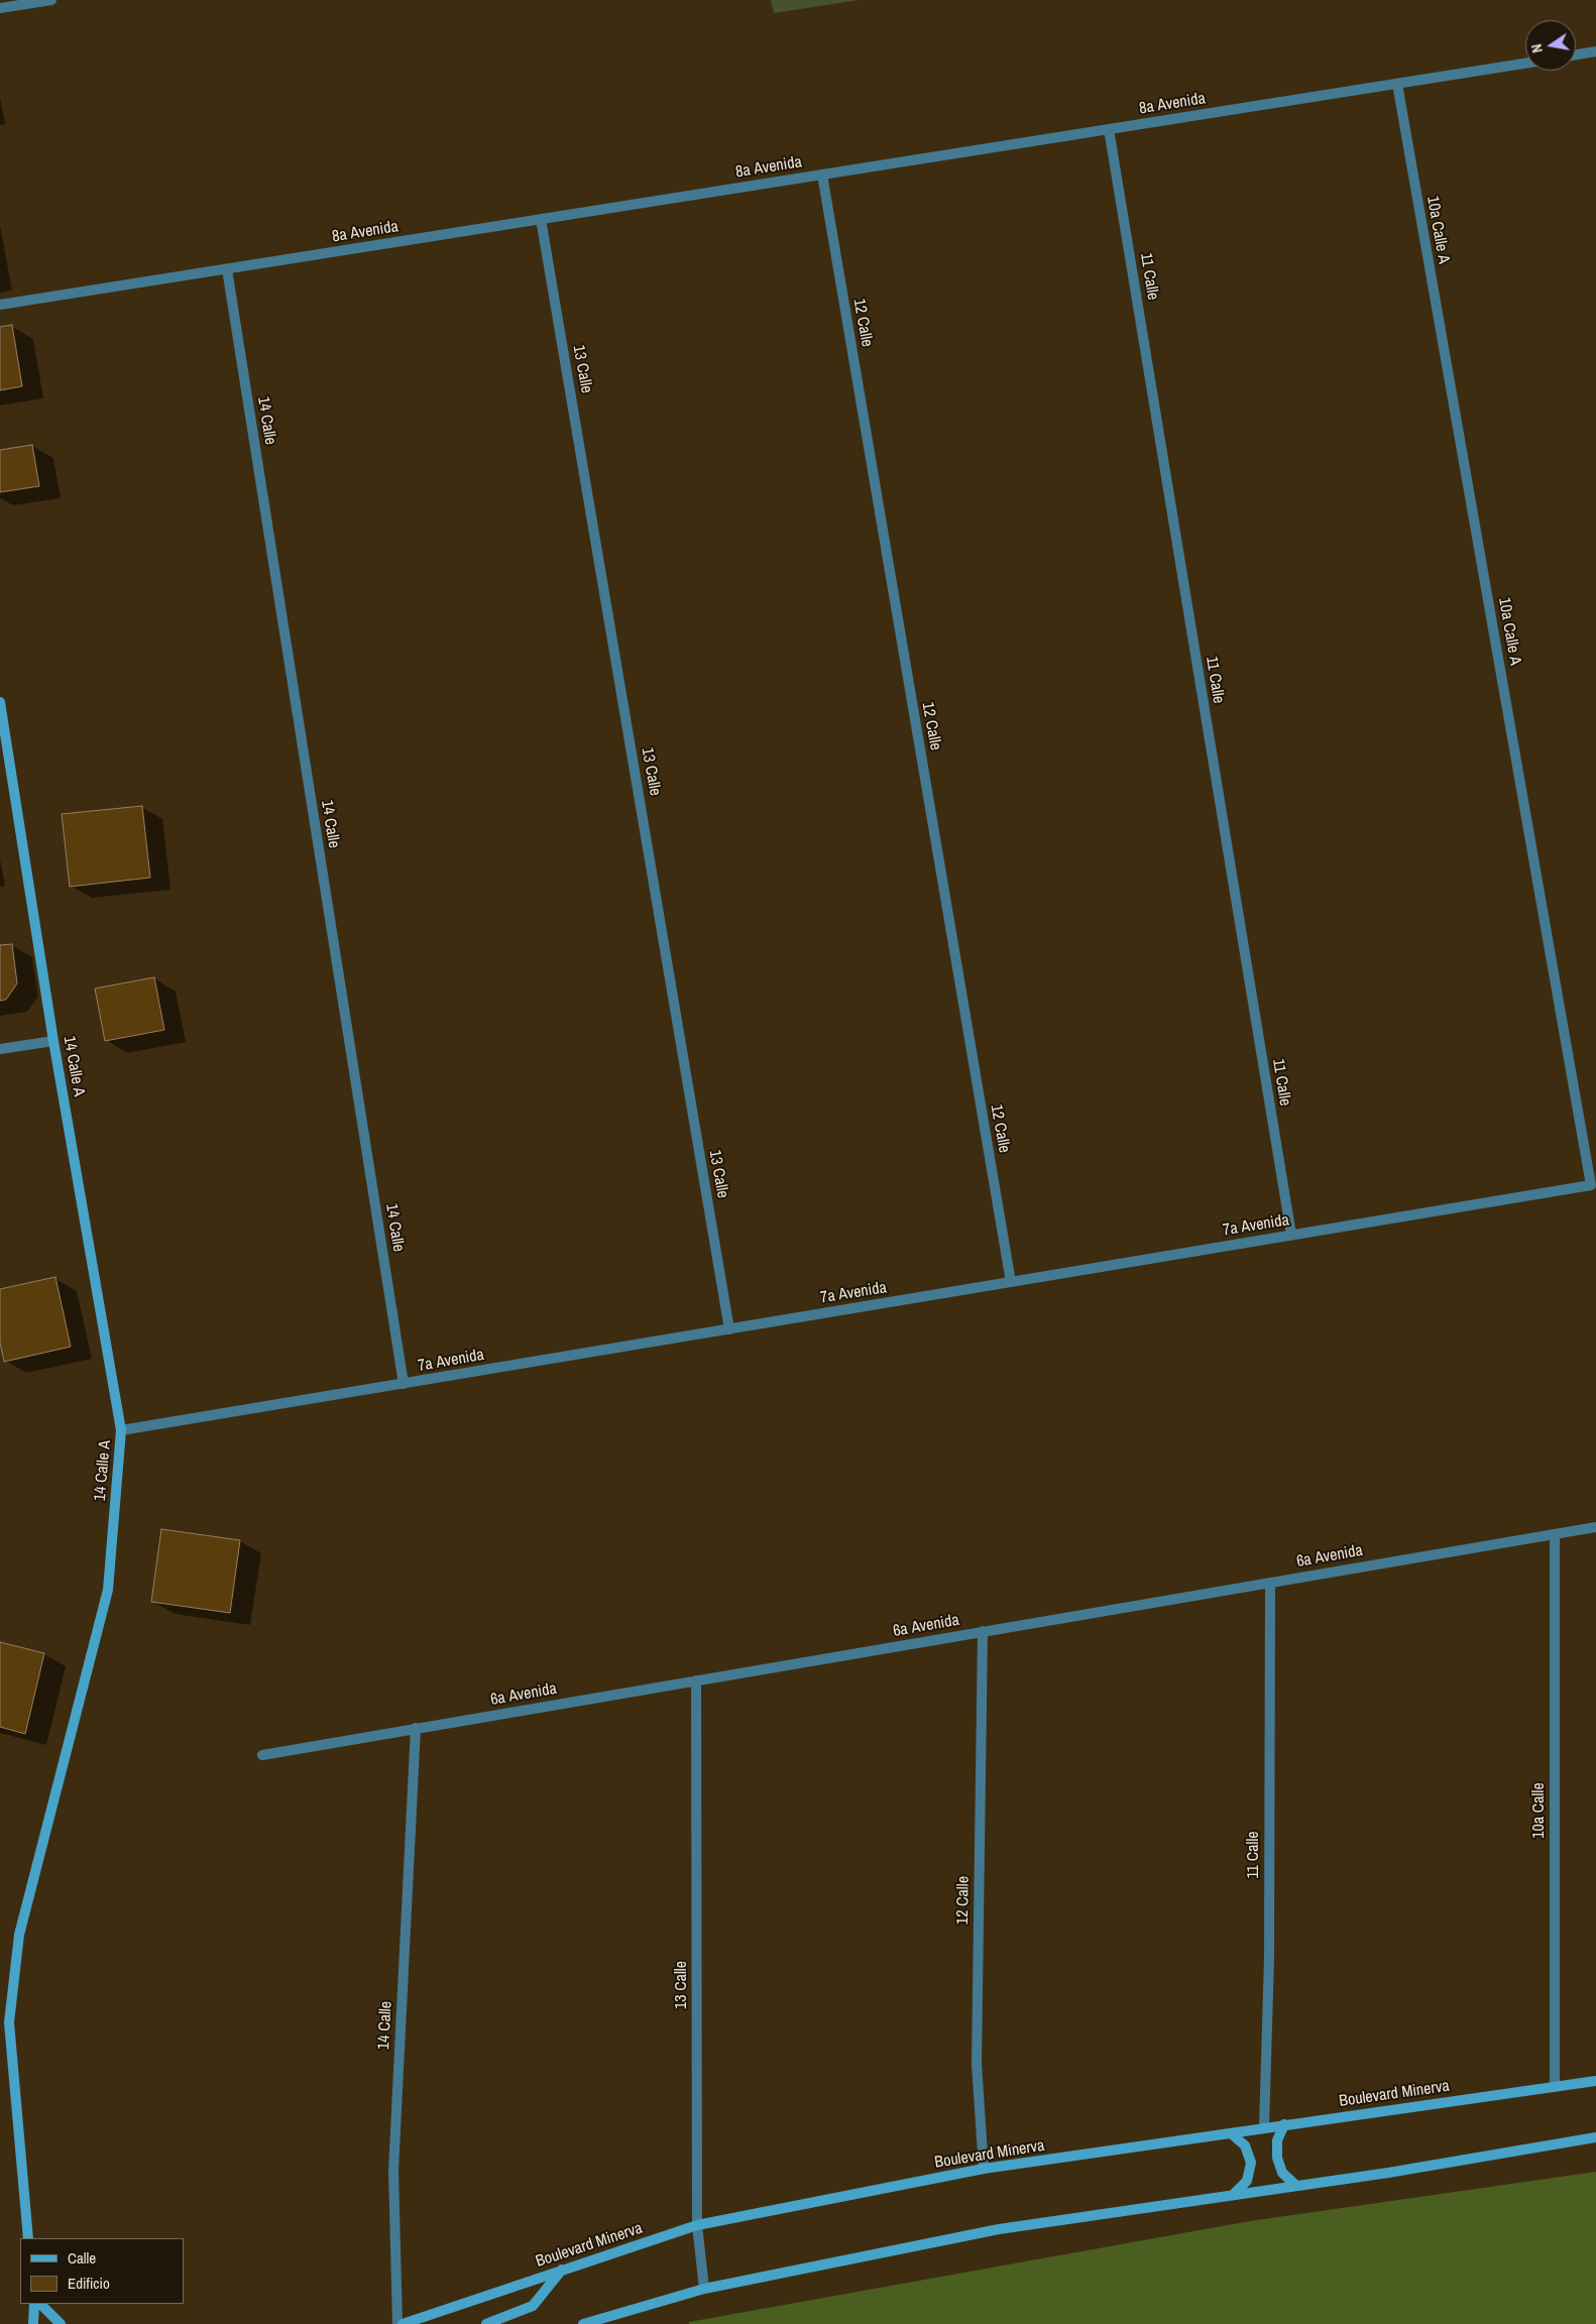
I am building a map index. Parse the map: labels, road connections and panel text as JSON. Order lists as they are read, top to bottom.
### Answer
{
  "streets": {
    "street": [
      "8a Avenida",
      "10a Calle A",
      "11 Calle",
      "12 Calle",
      "13 Calle",
      "14 Calle",
      "14 Calle A",
      "7a Avenida",
      "6a Avenida",
      "10a Calle",
      "Boulevard Minerva"
    ]
  },
  "crossings": [
    ["8a Avenida", "10a Calle A"],
    ["8a Avenida", "11 Calle"],
    ["8a Avenida", "12 Calle"],
    ["8a Avenida", "13 Calle"],
    ["8a Avenida", "14 Calle"],
    ["10a Calle A", "7a Avenida"],
    ["11 Calle", "7a Avenida"],
    ["11 Calle", "6a Avenida"],
    ["11 Calle", "Boulevard Minerva"],
    ["12 Calle", "7a Avenida"],
    ["12 Calle", "6a Avenida"],
    ["12 Calle", "Boulevard Minerva"],
    ["13 Calle", "7a Avenida"],
    ["13 Calle", "6a Avenida"],
    ["13 Calle", "Boulevard Minerva"],
    ["14 Calle", "7a Avenida"],
    ["14 Calle", "6a Avenida"],
    ["14 Calle A", "7a Avenida"],
    ["6a Avenida", "10a Calle"],
    ["10a Calle", "Boulevard Minerva"]
  ],
  "legend": ["Calle", "Edificio"],
  "north": "left"
}
